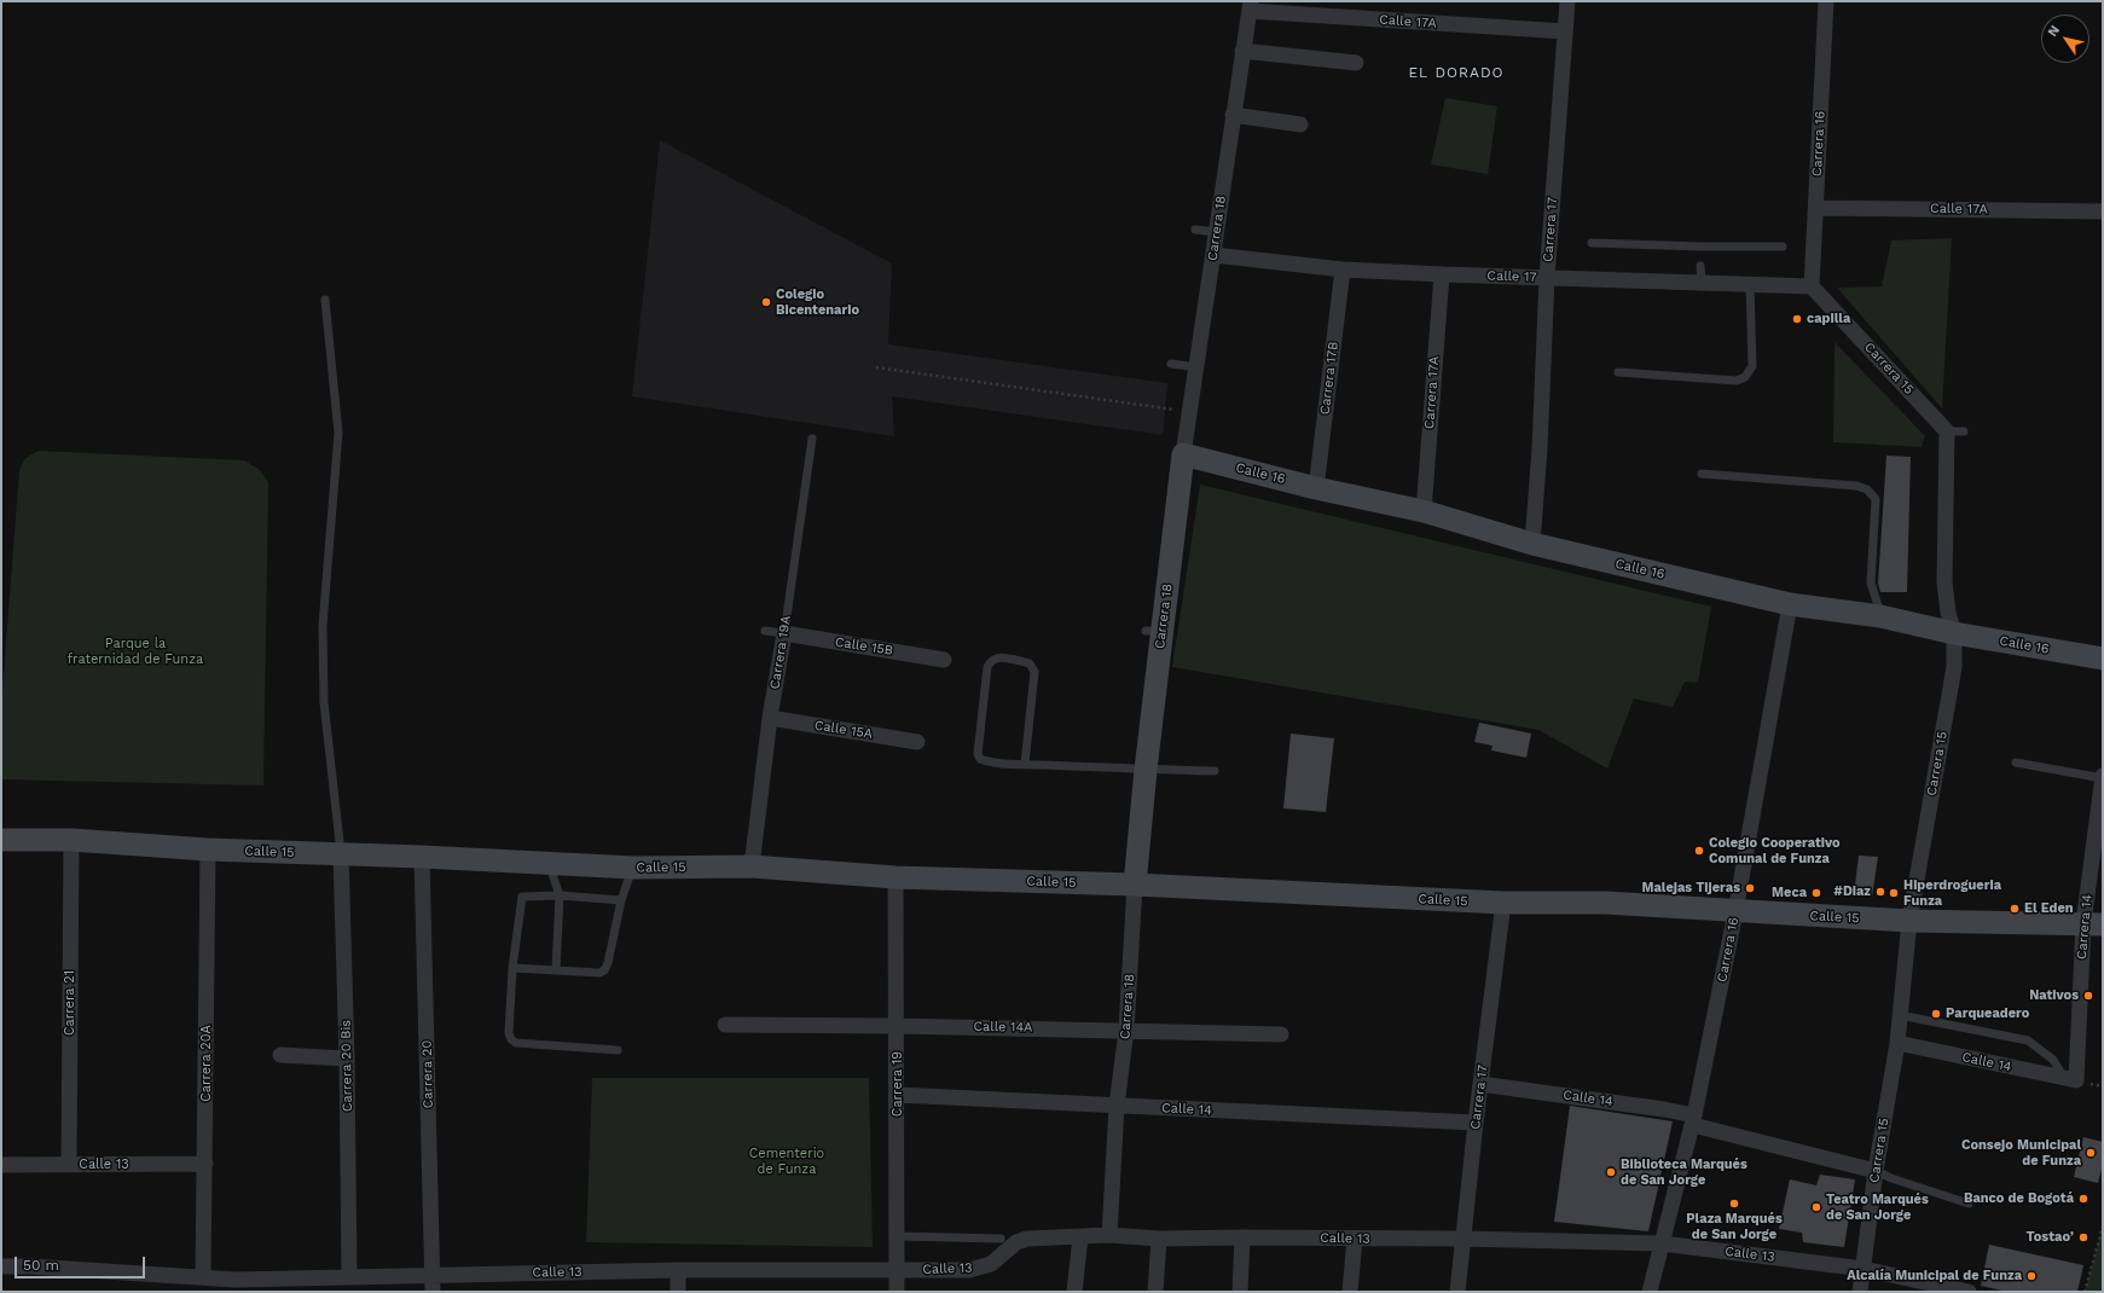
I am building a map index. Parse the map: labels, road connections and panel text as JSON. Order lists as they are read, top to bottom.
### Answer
{
  "streets": {
    "street": [
      "Calle 17A",
      "Carrera 16",
      "Carrera 18",
      "Carrera 17",
      "Calle 17",
      "Carrera 15",
      "Carrera 17B",
      "Carrera 17A",
      "Calle 16",
      "Calle 15B",
      "Carrera 19A",
      "Calle 15A",
      "Calle 15",
      "Carrera 14",
      "Carrera 21",
      "Calle 14A",
      "Calle 14",
      "Carrera 20A",
      "Carrera 20 Bis",
      "Carrera 20",
      "Carrera 19",
      "Calle 13"
    ]
  },
  "crossings": [
    ["Calle 17A", "Carrera 16"],
    ["Calle 17A", "Carrera 18"],
    ["Calle 17A", "Carrera 17"],
    ["Carrera 16", "Calle 17"],
    ["Carrera 16", "Carrera 15"],
    ["Carrera 16", "Calle 16"],
    ["Carrera 16", "Calle 15"],
    ["Carrera 16", "Calle 14"],
    ["Carrera 16", "Calle 13"],
    ["Carrera 18", "Calle 17"],
    ["Carrera 18", "Calle 16"],
    ["Carrera 18", "Calle 15"],
    ["Carrera 18", "Calle 14A"],
    ["Carrera 18", "Calle 14"],
    ["Carrera 18", "Calle 13"],
    ["Carrera 17", "Calle 17"],
    ["Carrera 17", "Calle 16"],
    ["Carrera 17", "Calle 15"],
    ["Carrera 17", "Calle 14"],
    ["Carrera 17", "Calle 13"],
    ["Calle 17", "Carrera 15"],
    ["Calle 17", "Carrera 17B"],
    ["Calle 17", "Carrera 17A"],
    ["Carrera 15", "Calle 16"],
    ["Carrera 15", "Calle 15"],
    ["Carrera 15", "Calle 14"],
    ["Carrera 15", "Calle 13"],
    ["Carrera 17B", "Calle 16"],
    ["Carrera 17A", "Calle 16"],
    ["Calle 15B", "Carrera 19A"],
    ["Carrera 19A", "Calle 15A"],
    ["Carrera 19A", "Calle 15"],
    ["Calle 15", "Carrera 14"],
    ["Calle 15", "Carrera 21"],
    ["Calle 15", "Carrera 20A"],
    ["Calle 15", "Carrera 20 Bis"],
    ["Calle 15", "Carrera 20"],
    ["Calle 15", "Carrera 19"],
    ["Carrera 14", "Calle 14"],
    ["Carrera 21", "Calle 13"],
    ["Calle 14A", "Carrera 19"],
    ["Calle 14", "Carrera 19"],
    ["Carrera 20A", "Calle 13"],
    ["Carrera 20 Bis", "Calle 13"],
    ["Carrera 20", "Calle 13"],
    ["Carrera 19", "Calle 13"]
  ],
  "districts": ["EL DORADO"],
  "parks": ["Parque la fraternidad de Funza", "Cementerio de Funza"],
  "places": [
    "Colegio Bicentenario",
    "capilla",
    "Colegio Cooperativo Comunal de Funza",
    "Malejas Tijeras",
    "#Diaz",
    "Meca",
    "Hiperdrogueria Funza",
    "El Eden",
    "Nativos",
    "Parqueadero",
    "Consejo Municipal de Funza",
    "Biblioteca Marqués de San Jorge",
    "Banco de Bogotá",
    "Plaza Marqués de San Jorge",
    "Teatro Marqués de San Jorge",
    "Tostao’",
    "Alcalía Municipal de Funza"
  ],
  "scale_bar": "50 m",
  "north": "top left"
}
